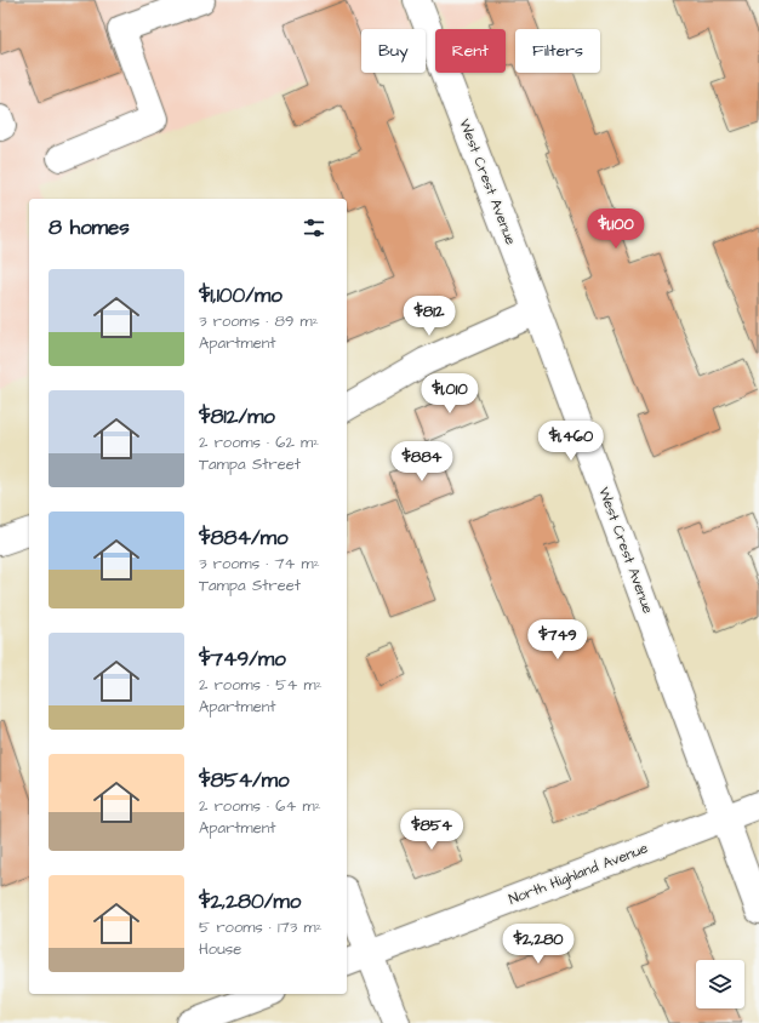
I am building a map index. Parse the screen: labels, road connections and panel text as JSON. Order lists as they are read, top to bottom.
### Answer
{
  "streets": {
    "street": ["West Crest Avenue", "North Highland Avenue"]
  },
  "crossings": [
    ["West Crest Avenue", "North Highland Avenue"]
  ],
  "page": {
    "chip": ["Buy", "Rent", "Filters"],
    "heading": "8 homes",
    "price": [
      "$1,100",
      "$812",
      "$1,010",
      "$1,460",
      "$884",
      "$749",
      "$854",
      "$2,280"
    ],
    "list": [
      {
        "name": "$1,100/mo",
        "note": "3 rooms · 89 m² · Apartment"
      },
      {
        "name": "$812/mo",
        "note": "2 rooms · 62 m² · Tampa Street"
      },
      {
        "name": "$884/mo",
        "note": "3 rooms · 74 m² · Tampa Street"
      },
      {
        "name": "$749/mo",
        "note": "2 rooms · 54 m² · Apartment"
      },
      {
        "name": "$854/mo",
        "note": "2 rooms · 64 m² · Apartment"
      },
      {
        "name": "$2,280/mo",
        "note": "5 rooms · 173 m² · House"
      }
    ]
  }
}
